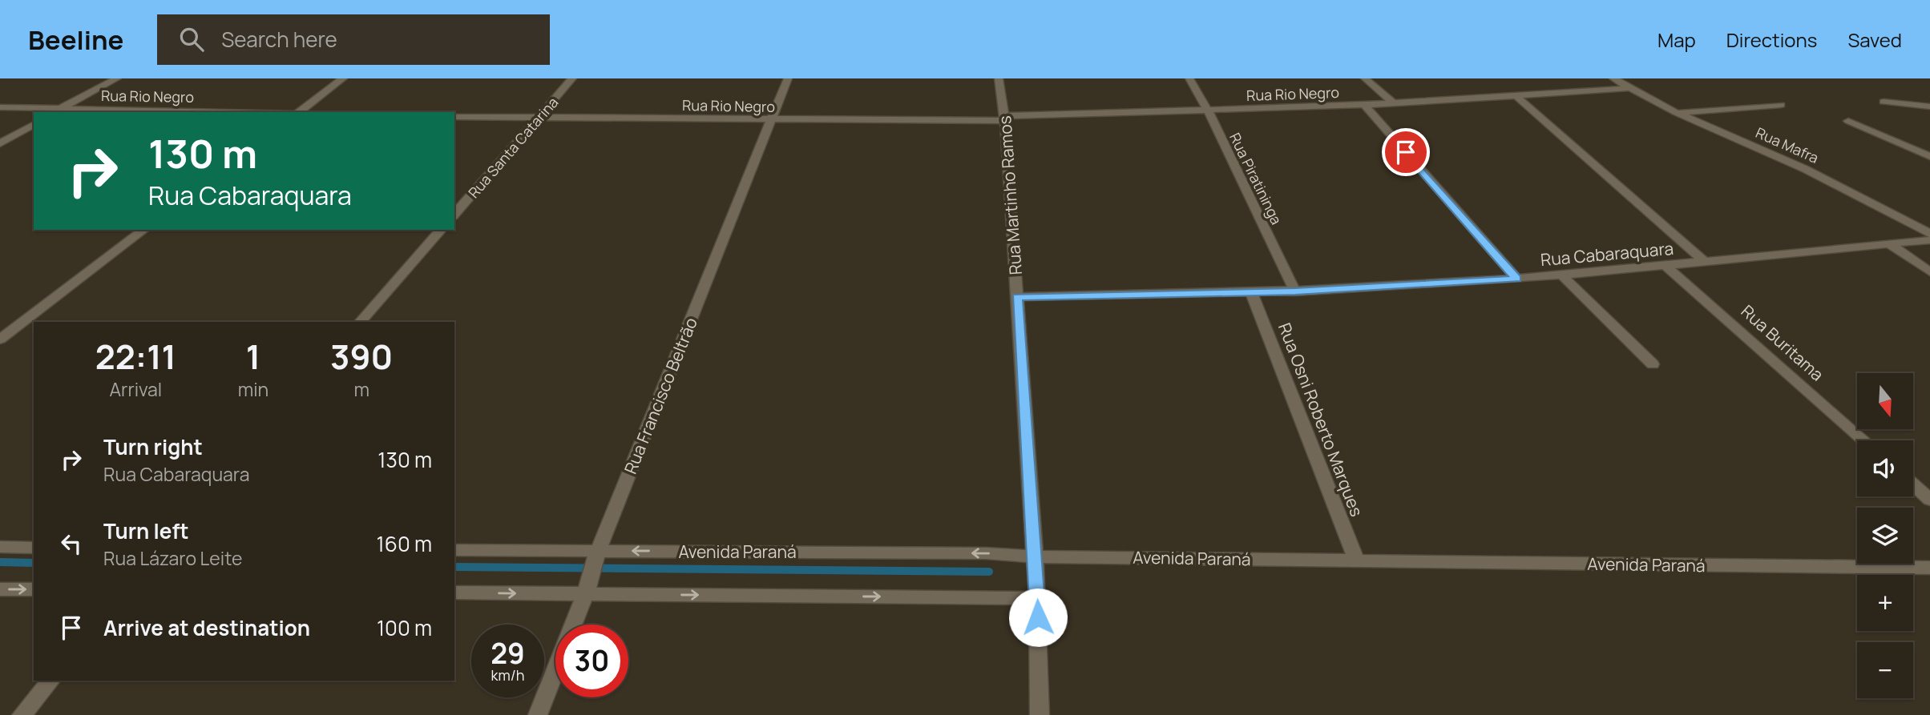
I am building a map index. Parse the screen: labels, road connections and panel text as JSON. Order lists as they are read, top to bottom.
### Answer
{
  "streets": {
    "street": [
      "Rua Rio Negro",
      "Rua Mafra",
      "Rua Santa Catarina",
      "Rua Piratininga",
      "Rua Martinho Ramos",
      "Rua Cabaraquara",
      "Rua Buritama",
      "Rua Francisco Beltrão",
      "Rua Osni Roberto Marques",
      "Avenida Paraná"
    ]
  },
  "crossings": [
    ["Rua Rio Negro", "Rua Mafra"],
    ["Rua Rio Negro", "Rua Santa Catarina"],
    ["Rua Rio Negro", "Rua Piratininga"],
    ["Rua Rio Negro", "Rua Martinho Ramos"],
    ["Rua Rio Negro", "Rua Francisco Beltrão"],
    ["Rua Mafra", "Rua Cabaraquara"],
    ["Rua Piratininga", "Rua Cabaraquara"],
    ["Rua Martinho Ramos", "Rua Cabaraquara"],
    ["Rua Martinho Ramos", "Avenida Paraná"],
    ["Rua Cabaraquara", "Rua Buritama"],
    ["Rua Cabaraquara", "Rua Osni Roberto Marques"],
    ["Rua Francisco Beltrão", "Avenida Paraná"],
    ["Rua Osni Roberto Marques", "Avenida Paraná"]
  ],
  "north": "bottom",
  "page": {
    "header": "Beeline",
    "search": "Search here",
    "nav": ["Map", "Directions", "Saved"],
    "turn": ["130 m", "Rua Cabaraquara"],
    "eta": [
      "22:11",
      "Arrival",
      "1",
      "min",
      "390",
      "m"
    ],
    "map_buttons": ["+", "−"],
    "list": [
      {
        "name": "Turn right",
        "note": "Rua Cabaraquara",
        "value": "130 m"
      },
      {
        "name": "Turn left",
        "note": "Rua Lázaro Leite",
        "value": "160 m"
      },
      {
        "name": "Arrive at destination",
        "value": "100 m"
      }
    ],
    "speed": "29 km/h",
    "limit": "30"
  }
}
